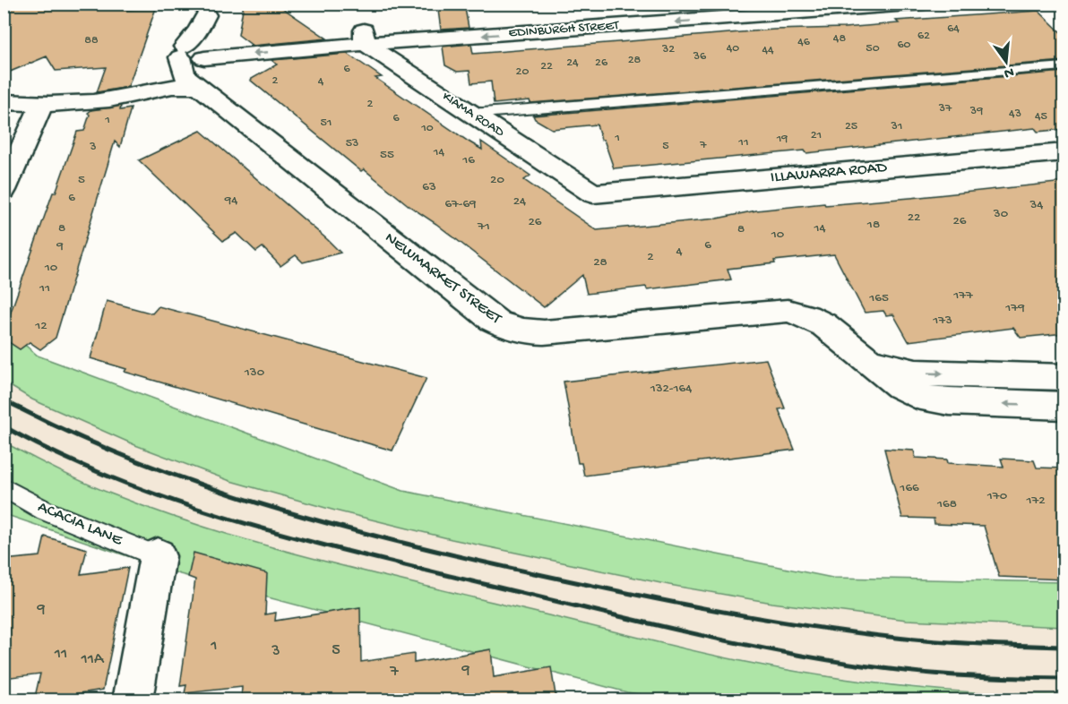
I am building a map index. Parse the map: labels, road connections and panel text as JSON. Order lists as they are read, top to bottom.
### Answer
{
  "streets": {
    "street": [
      "EDINBURGH STREET",
      "KIAMA ROAD",
      "ILLAWARRA ROAD",
      "NEWMARKET STREET"
    ],
    "lane": ["ACACIA LANE"]
  },
  "crossings": [
    ["EDINBURGH STREET", "KIAMA ROAD"],
    ["EDINBURGH STREET", "NEWMARKET STREET"],
    ["KIAMA ROAD", "ILLAWARRA ROAD"]
  ],
  "house_numbers": [
    "64",
    "62",
    "48",
    "88",
    "46",
    "60",
    "40",
    "50",
    "32",
    "44",
    "36",
    "28",
    "24",
    "26",
    "22",
    "6",
    "20",
    "2",
    "4",
    "2",
    "37",
    "39",
    "43",
    "45",
    "6",
    "1",
    "51",
    "25",
    "31",
    "10",
    "21",
    "1",
    "19",
    "11",
    "53",
    "7",
    "5",
    "3",
    "14",
    "55",
    "16",
    "5",
    "20",
    "63",
    "6",
    "94",
    "24",
    "67-69",
    "34",
    "30",
    "22",
    "26",
    "26",
    "18",
    "71",
    "8",
    "14",
    "8",
    "10",
    "6",
    "9",
    "4",
    "2",
    "28",
    "10",
    "11",
    "177",
    "165",
    "179",
    "173",
    "12",
    "130",
    "132-164",
    "166",
    "170",
    "172",
    "168",
    "9",
    "1",
    "5",
    "3",
    "11",
    "11A",
    "9",
    "7"
  ],
  "north": "bottom"
}
